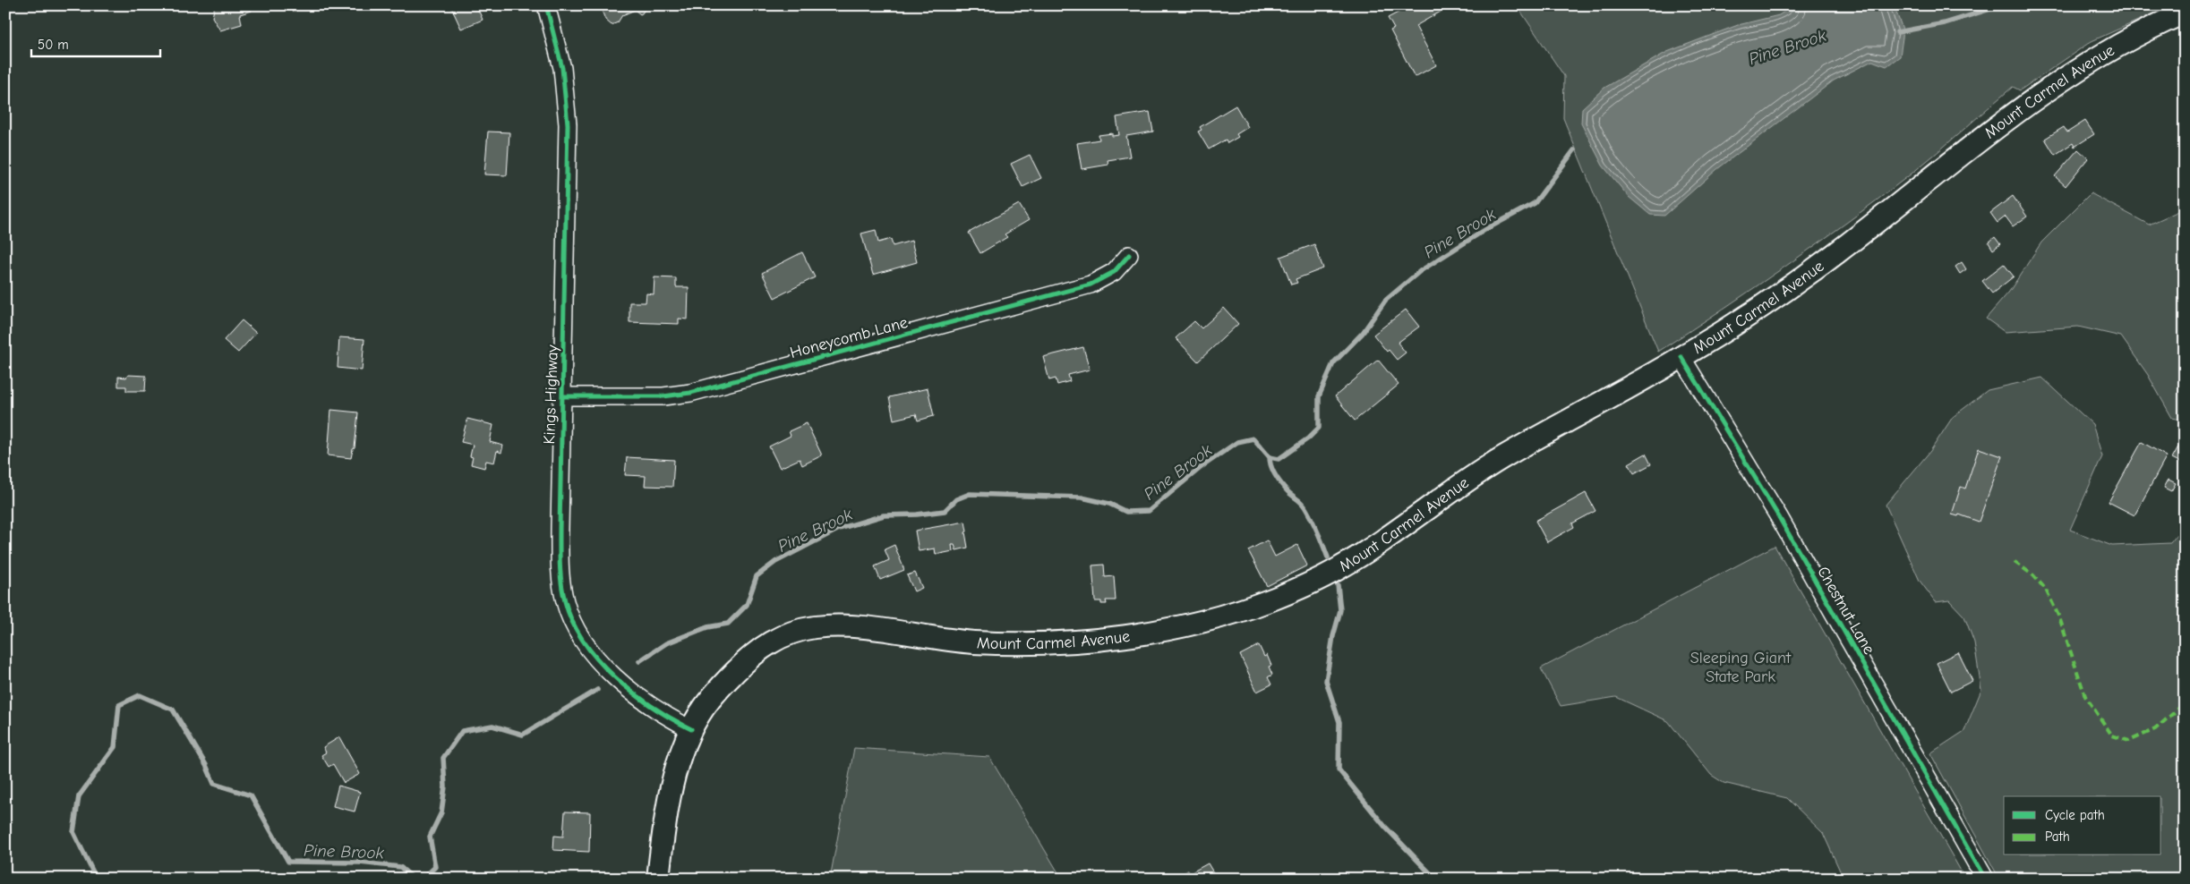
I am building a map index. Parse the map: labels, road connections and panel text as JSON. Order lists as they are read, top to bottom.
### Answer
{
  "streets": {
    "main road": ["Mount Carmel Avenue"],
    "street": ["Honeycomb Lane", "Kings Highway", "Chestnut Lane"]
  },
  "crossings": [
    ["Mount Carmel Avenue", "Kings Highway"],
    ["Mount Carmel Avenue", "Chestnut Lane"],
    ["Honeycomb Lane", "Kings Highway"]
  ],
  "water": ["Pine Brook"],
  "parks": ["Sleeping Giant State Park"],
  "legend": ["Cycle path", "Path"],
  "scale_bar": "50 m"
}
